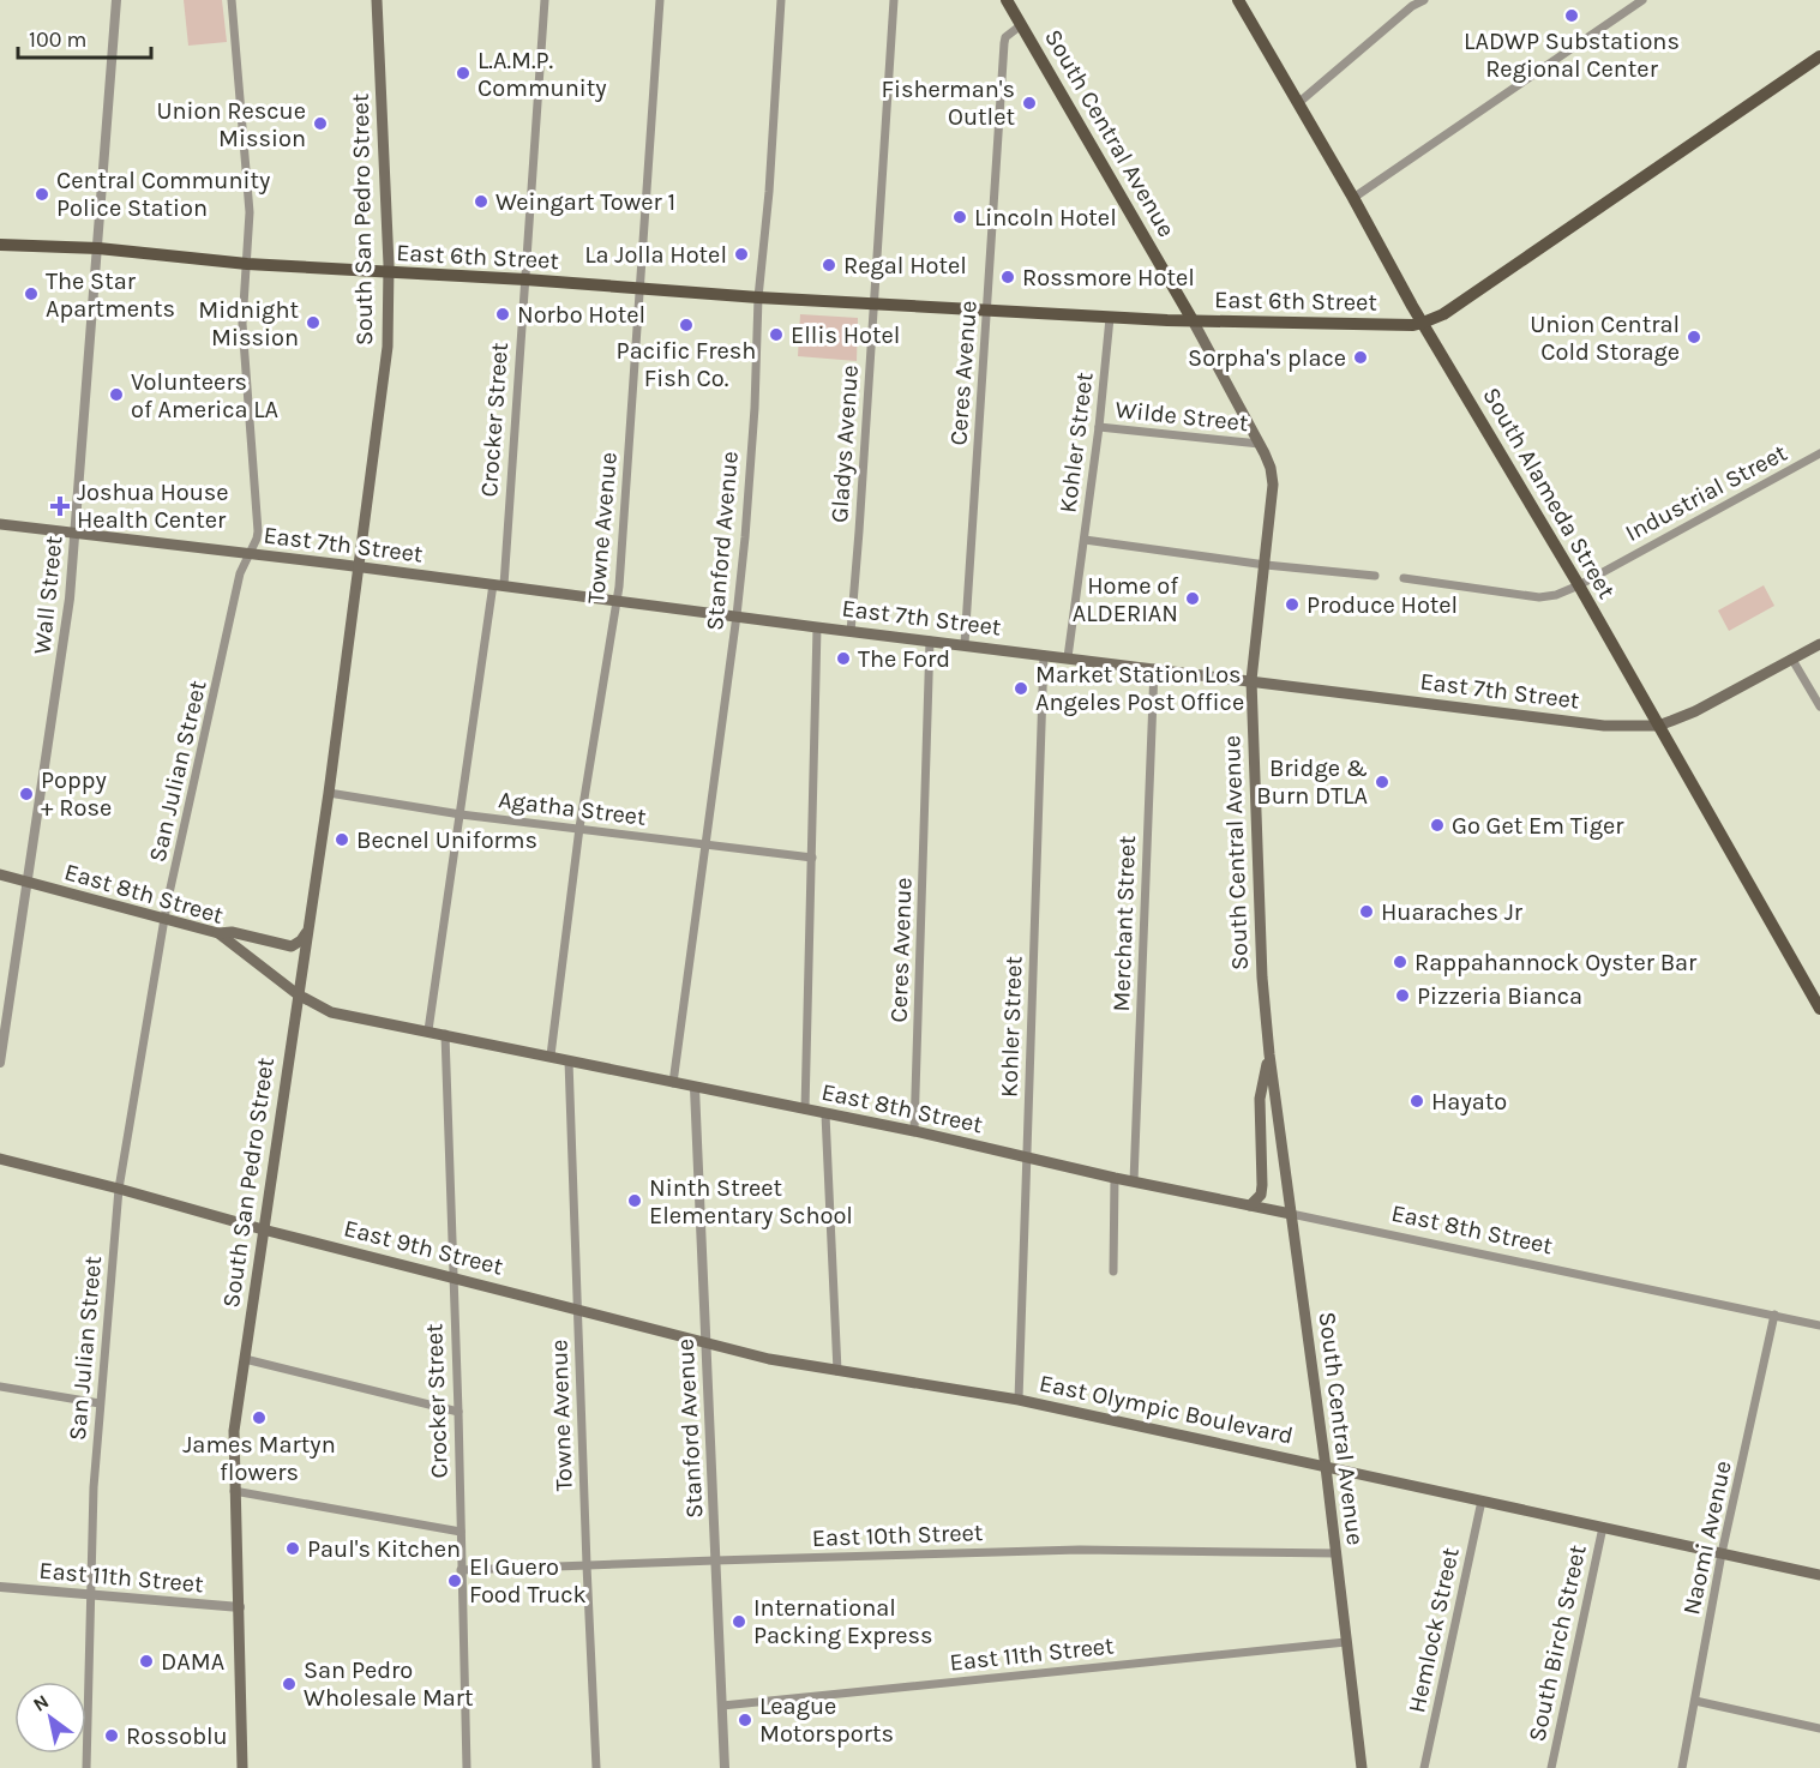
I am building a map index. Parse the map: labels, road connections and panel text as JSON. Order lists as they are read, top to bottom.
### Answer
{
  "streets": {
    "main road": [
      "South Central Avenue",
      "South San Pedro Street",
      "East 6th Street",
      "South Alameda Street",
      "East 7th Street",
      "East 8th Street",
      "East 9th Street",
      "East Olympic Boulevard"
    ],
    "street": [
      "Ceres Avenue",
      "Wilde Street",
      "Crocker Street",
      "Kohler Street",
      "Gladys Avenue",
      "Industrial Street",
      "Towne Avenue",
      "Stanford Avenue",
      "Wall Street",
      "San Julian Street",
      "Agatha Street",
      "Merchant Street",
      "East 10th Street",
      "Naomi Avenue",
      "East 11th Street",
      "Hemlock Street",
      "South Birch Street"
    ]
  },
  "crossings": [
    ["South Central Avenue", "East 6th Street"],
    ["South Central Avenue", "Ceres Avenue"],
    ["South Central Avenue", "Wilde Street"],
    ["South Central Avenue", "East 7th Street"],
    ["South Central Avenue", "East 8th Street"],
    ["South Central Avenue", "East Olympic Boulevard"],
    ["South Central Avenue", "East 10th Street"],
    ["South Central Avenue", "East 11th Street"],
    ["South San Pedro Street", "East 6th Street"],
    ["South San Pedro Street", "East 7th Street"],
    ["South San Pedro Street", "Agatha Street"],
    ["South San Pedro Street", "East 8th Street"],
    ["South San Pedro Street", "East 9th Street"],
    ["South San Pedro Street", "East 11th Street"],
    ["East 6th Street", "Ceres Avenue"],
    ["East 6th Street", "Crocker Street"],
    ["East 6th Street", "Kohler Street"],
    ["East 6th Street", "Gladys Avenue"],
    ["East 6th Street", "South Alameda Street"],
    ["East 6th Street", "Towne Avenue"],
    ["East 6th Street", "Stanford Avenue"],
    ["East 6th Street", "Wall Street"],
    ["East 6th Street", "San Julian Street"],
    ["Ceres Avenue", "East 7th Street"],
    ["Ceres Avenue", "East 8th Street"],
    ["Wilde Street", "Kohler Street"],
    ["Crocker Street", "East 7th Street"],
    ["Crocker Street", "Agatha Street"],
    ["Crocker Street", "East 8th Street"],
    ["Crocker Street", "East 9th Street"],
    ["Crocker Street", "East 10th Street"],
    ["Kohler Street", "East 7th Street"],
    ["Kohler Street", "East 8th Street"],
    ["Kohler Street", "East Olympic Boulevard"],
    ["Gladys Avenue", "East 7th Street"],
    ["South Alameda Street", "Industrial Street"],
    ["South Alameda Street", "East 7th Street"],
    ["Towne Avenue", "East 7th Street"],
    ["Towne Avenue", "Agatha Street"],
    ["Towne Avenue", "East 8th Street"],
    ["Towne Avenue", "East 9th Street"],
    ["Towne Avenue", "East 10th Street"],
    ["Stanford Avenue", "East 7th Street"],
    ["Stanford Avenue", "Agatha Street"],
    ["Stanford Avenue", "East 8th Street"],
    ["Stanford Avenue", "East 9th Street"],
    ["Stanford Avenue", "East 10th Street"],
    ["Stanford Avenue", "East 11th Street"],
    ["East 7th Street", "Wall Street"],
    ["East 7th Street", "San Julian Street"],
    ["East 7th Street", "Merchant Street"],
    ["Wall Street", "East 8th Street"],
    ["San Julian Street", "East 8th Street"],
    ["San Julian Street", "East 9th Street"],
    ["San Julian Street", "East 11th Street"],
    ["East 8th Street", "Merchant Street"],
    ["East 8th Street", "Naomi Avenue"],
    ["East 9th Street", "East Olympic Boulevard"],
    ["East Olympic Boulevard", "Naomi Avenue"],
    ["East Olympic Boulevard", "Hemlock Street"],
    ["East Olympic Boulevard", "South Birch Street"]
  ],
  "places": {
    "other": [
      "LADWP Substations Regional Center",
      "L.A.M.P. Community",
      "Fisherman's Outlet",
      "Union Rescue Mission",
      "Central Community Police Station",
      "Weingart Tower 1",
      "Lincoln Hotel",
      "La Jolla Hotel",
      "Regal Hotel",
      "Rossmore Hotel",
      "The Star Apartments",
      "Norbo Hotel",
      "Midnight Mission",
      "Pacific Fresh Fish Co.",
      "Ellis Hotel",
      "Union Central Cold Storage",
      "Sorpha's place",
      "Volunteers of America LA",
      "Home of ALDERIAN",
      "Produce Hotel",
      "The Ford",
      "Market Station Los Angeles Post Office",
      "Bridge & Burn DTLA",
      "Poppy + Rose",
      "Go Get Em Tiger",
      "Becnel Uniforms",
      "Huaraches Jr",
      "Rappahannock Oyster Bar",
      "Pizzeria Bianca",
      "Hayato",
      "Ninth Street Elementary School",
      "James Martyn flowers",
      "Paul's Kitchen",
      "El Guero Food Truck",
      "International Packing Express",
      "DAMA",
      "San Pedro Wholesale Mart",
      "League Motorsports",
      "Rossoblu"
    ],
    "health": ["Joshua House Health Center"]
  },
  "scale_bar": "100 m",
  "north": "top left"
}
